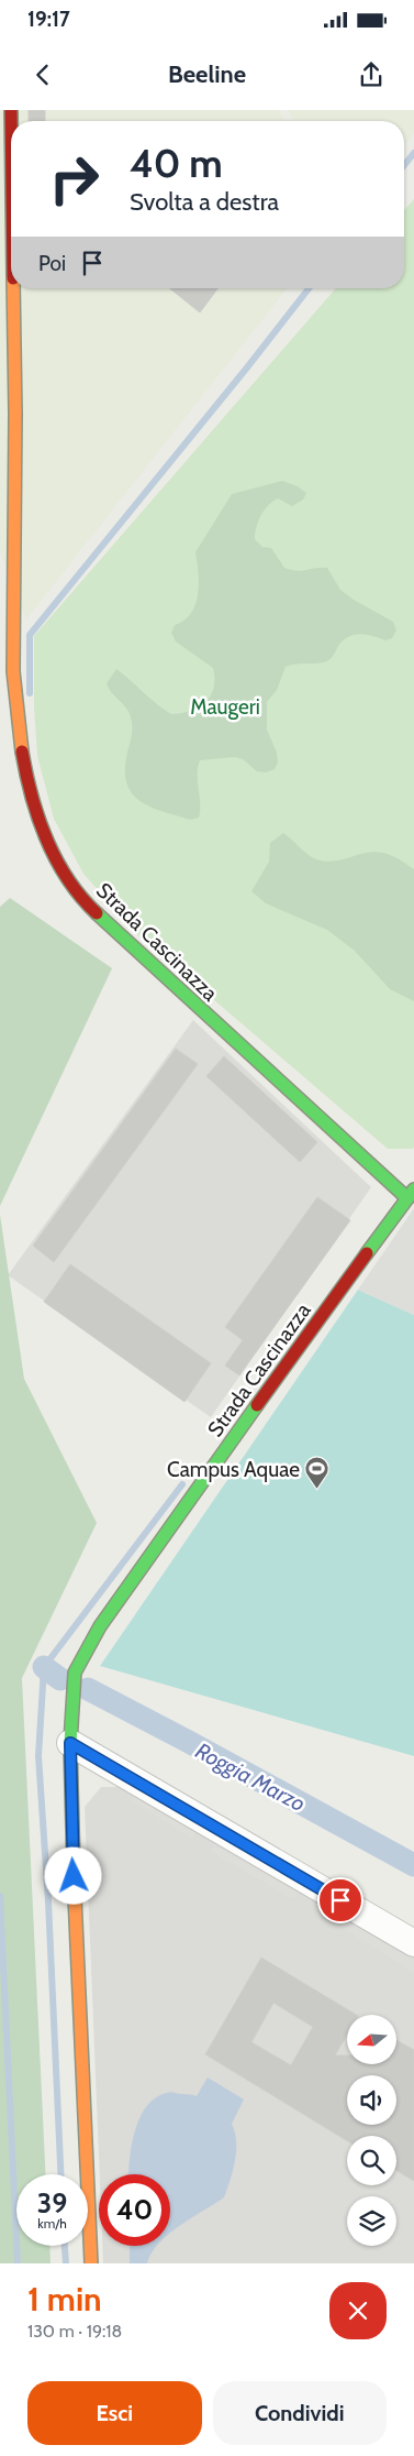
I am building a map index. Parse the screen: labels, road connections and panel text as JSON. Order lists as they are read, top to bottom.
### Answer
{
  "streets": {
    "street": ["Strada Cascinazza"]
  },
  "water": ["Roggia Marzo"],
  "parks": ["Maugeri"],
  "places": {
    "sports": ["Campus Aquae"]
  },
  "north": "left",
  "page": {
    "status": "19:17",
    "header": "Beeline",
    "turn": ["40 m", "Svolta a destra"],
    "then": "Poi",
    "speed": "39 km/h",
    "limit": "40",
    "heading": ["1 min", "130 m · 19:18"],
    "buttons": ["Esci", "Condividi"]
  }
}
